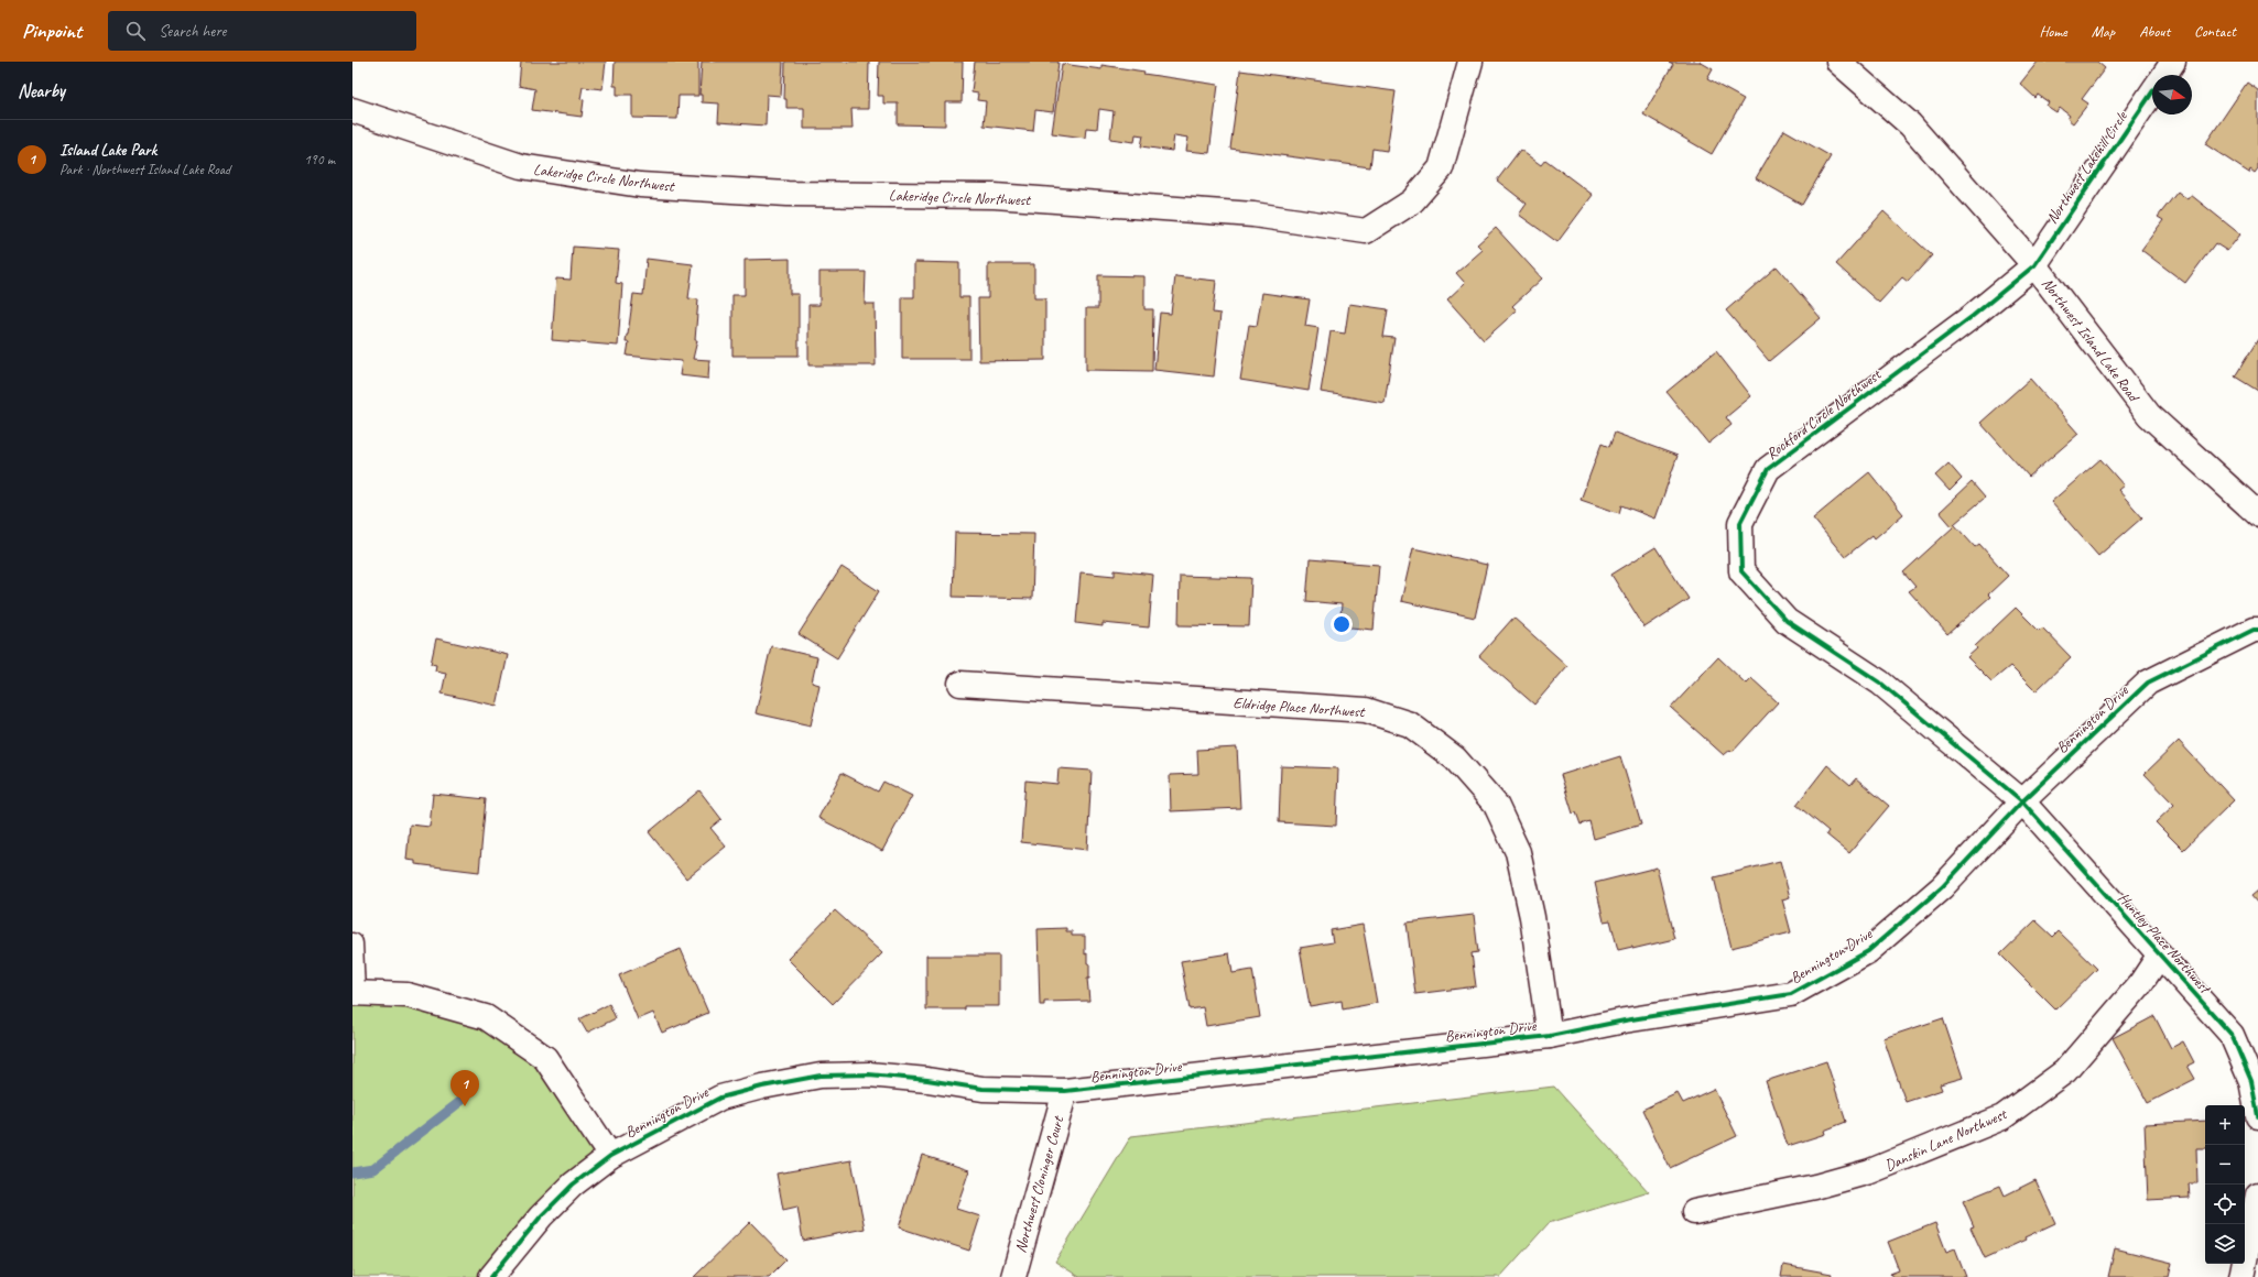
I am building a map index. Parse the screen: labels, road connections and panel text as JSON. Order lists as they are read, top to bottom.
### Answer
{
  "streets": {
    "street": [
      "Northwest Lakehill Circle",
      "Lakeridge Circle Northwest",
      "Northwest Island Lake Road",
      "Rockford Circle Northwest",
      "Eldridge Place Northwest",
      "Bennington Drive",
      "Huntley Place Northwest",
      "Danskin Lane Northwest",
      "Northwest Cloninger Court"
    ]
  },
  "crossings": [
    ["Northwest Lakehill Circle", "Northwest Island Lake Road"],
    ["Northwest Lakehill Circle", "Rockford Circle Northwest"],
    ["Northwest Island Lake Road", "Rockford Circle Northwest"],
    ["Rockford Circle Northwest", "Bennington Drive"],
    ["Rockford Circle Northwest", "Huntley Place Northwest"],
    ["Eldridge Place Northwest", "Bennington Drive"],
    ["Bennington Drive", "Huntley Place Northwest"],
    ["Bennington Drive", "Northwest Cloninger Court"],
    ["Huntley Place Northwest", "Danskin Lane Northwest"]
  ],
  "north": "right",
  "page": {
    "header": "Pinpoint",
    "search": "Search here",
    "nav": [
      "Home",
      "Map",
      "About",
      "Contact"
    ],
    "heading": "Nearby",
    "list": [
      {
        "mark": "1",
        "name": "Island Lake Park",
        "note": "Park · Northwest Island Lake Road",
        "value": "190 m"
      }
    ],
    "pins": "1",
    "map_buttons": ["+", "−"]
  }
}
